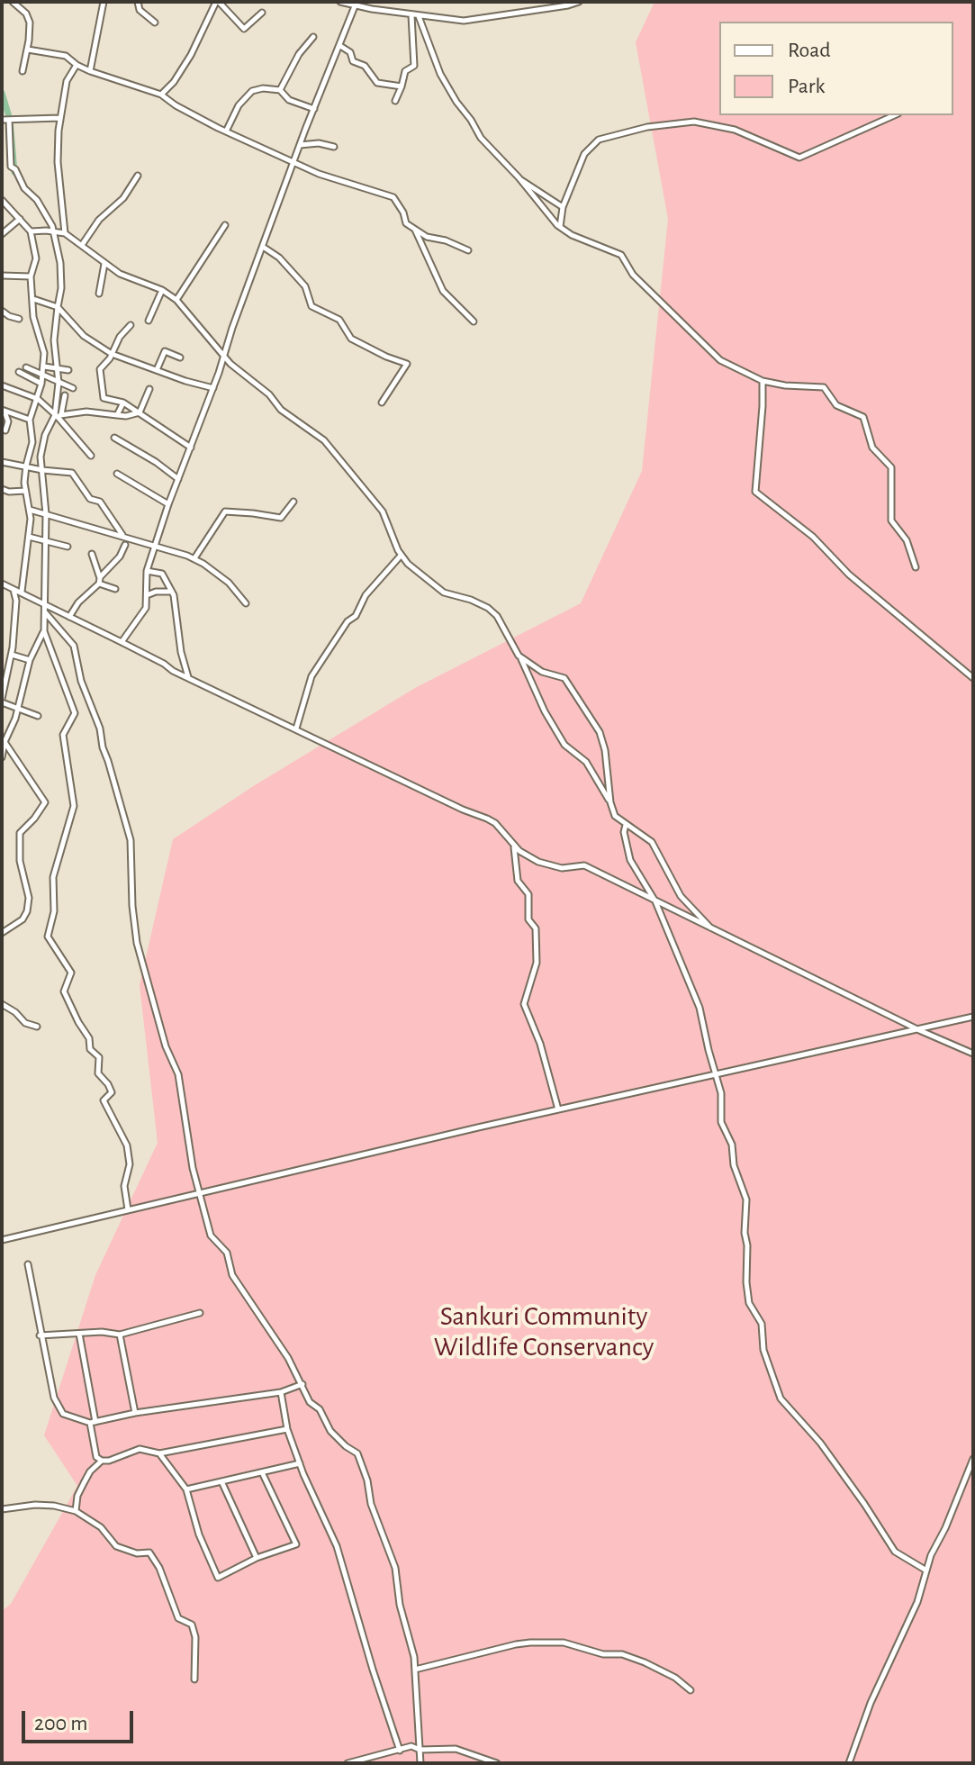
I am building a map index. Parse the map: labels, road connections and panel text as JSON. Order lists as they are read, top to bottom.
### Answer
{
  "parks": ["Sankuri Community Wildlife Conservancy"],
  "legend": ["Road", "Park"],
  "scale_bar": "200 m"
}
